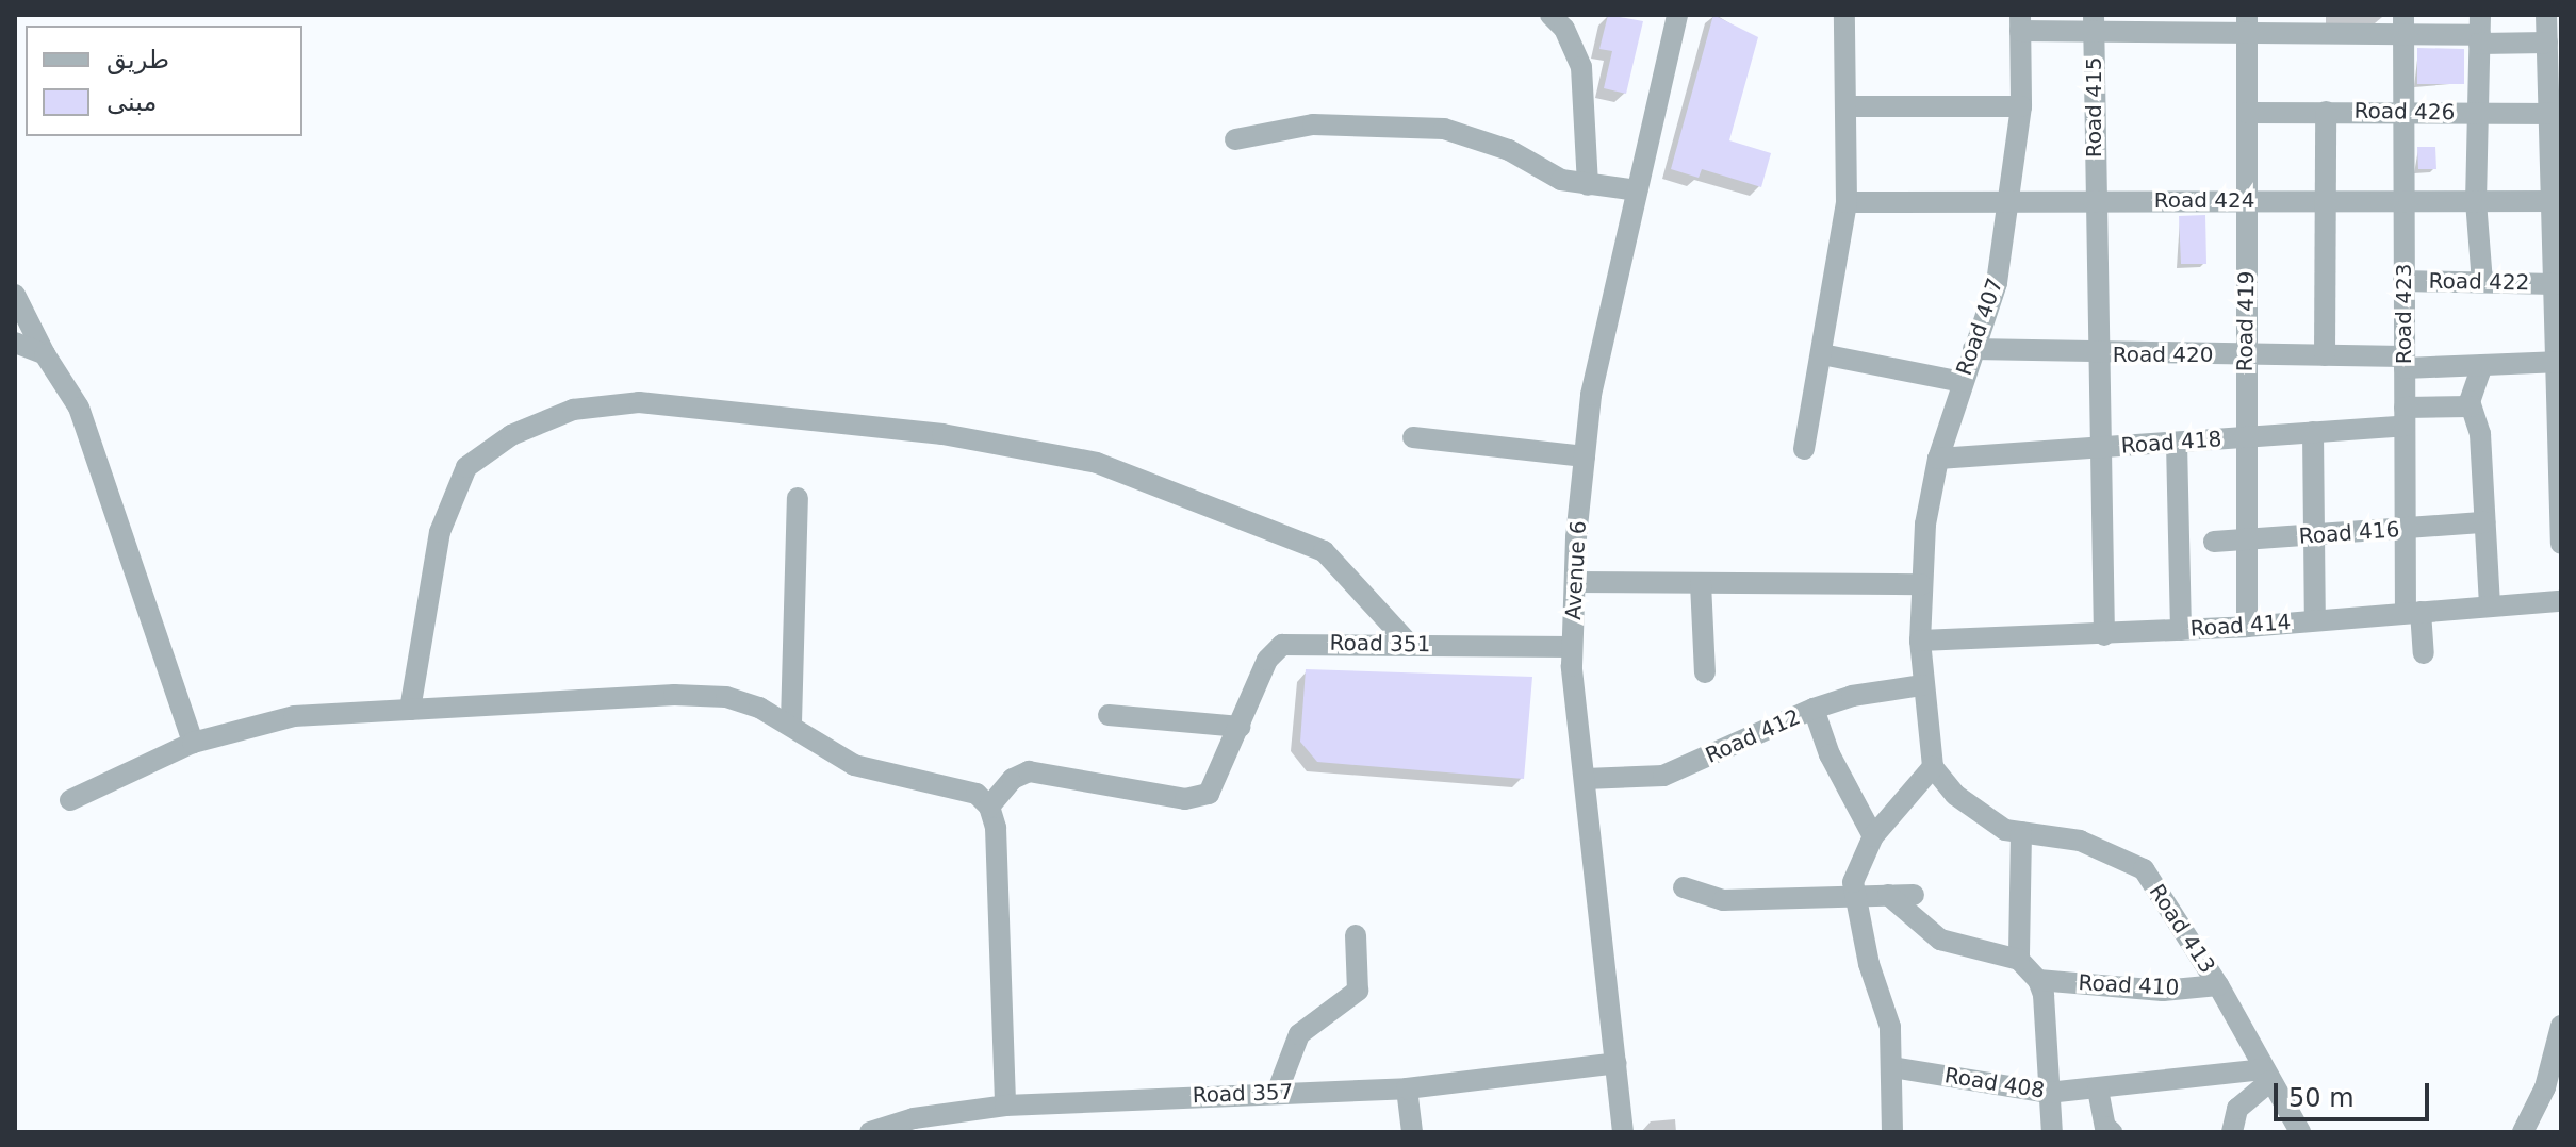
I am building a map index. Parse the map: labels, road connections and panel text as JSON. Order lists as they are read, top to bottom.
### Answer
{
  "streets": {
    "street": [
      "Road 415",
      "Road 426",
      "Road 424",
      "Road 422",
      "Road 423",
      "Road 419",
      "Road 407",
      "Road 420",
      "Road 418",
      "Road 416",
      "Avenue 6",
      "Road 414",
      "Road 351",
      "Road 412",
      "Road 413",
      "Road 410",
      "Road 408",
      "Road 357"
    ]
  },
  "crossings": [
    ["Road 415", "Road 424"],
    ["Road 415", "Road 420"],
    ["Road 415", "Road 418"],
    ["Road 415", "Road 414"],
    ["Road 426", "Road 423"],
    ["Road 426", "Road 419"],
    ["Road 424", "Road 423"],
    ["Road 424", "Road 419"],
    ["Road 424", "Road 407"],
    ["Road 422", "Road 423"],
    ["Road 423", "Road 420"],
    ["Road 423", "Road 418"],
    ["Road 423", "Road 416"],
    ["Road 423", "Road 414"],
    ["Road 419", "Road 420"],
    ["Road 419", "Road 418"],
    ["Road 419", "Road 416"],
    ["Road 419", "Road 414"],
    ["Road 407", "Road 420"],
    ["Road 407", "Road 418"],
    ["Road 407", "Road 414"],
    ["Avenue 6", "Road 351"],
    ["Avenue 6", "Road 412"],
    ["Avenue 6", "Road 357"],
    ["Road 413", "Road 410"],
    ["Road 413", "Road 408"]
  ],
  "legend": ["طريق", "مبنى"],
  "scale_bar": "50 m"
}
